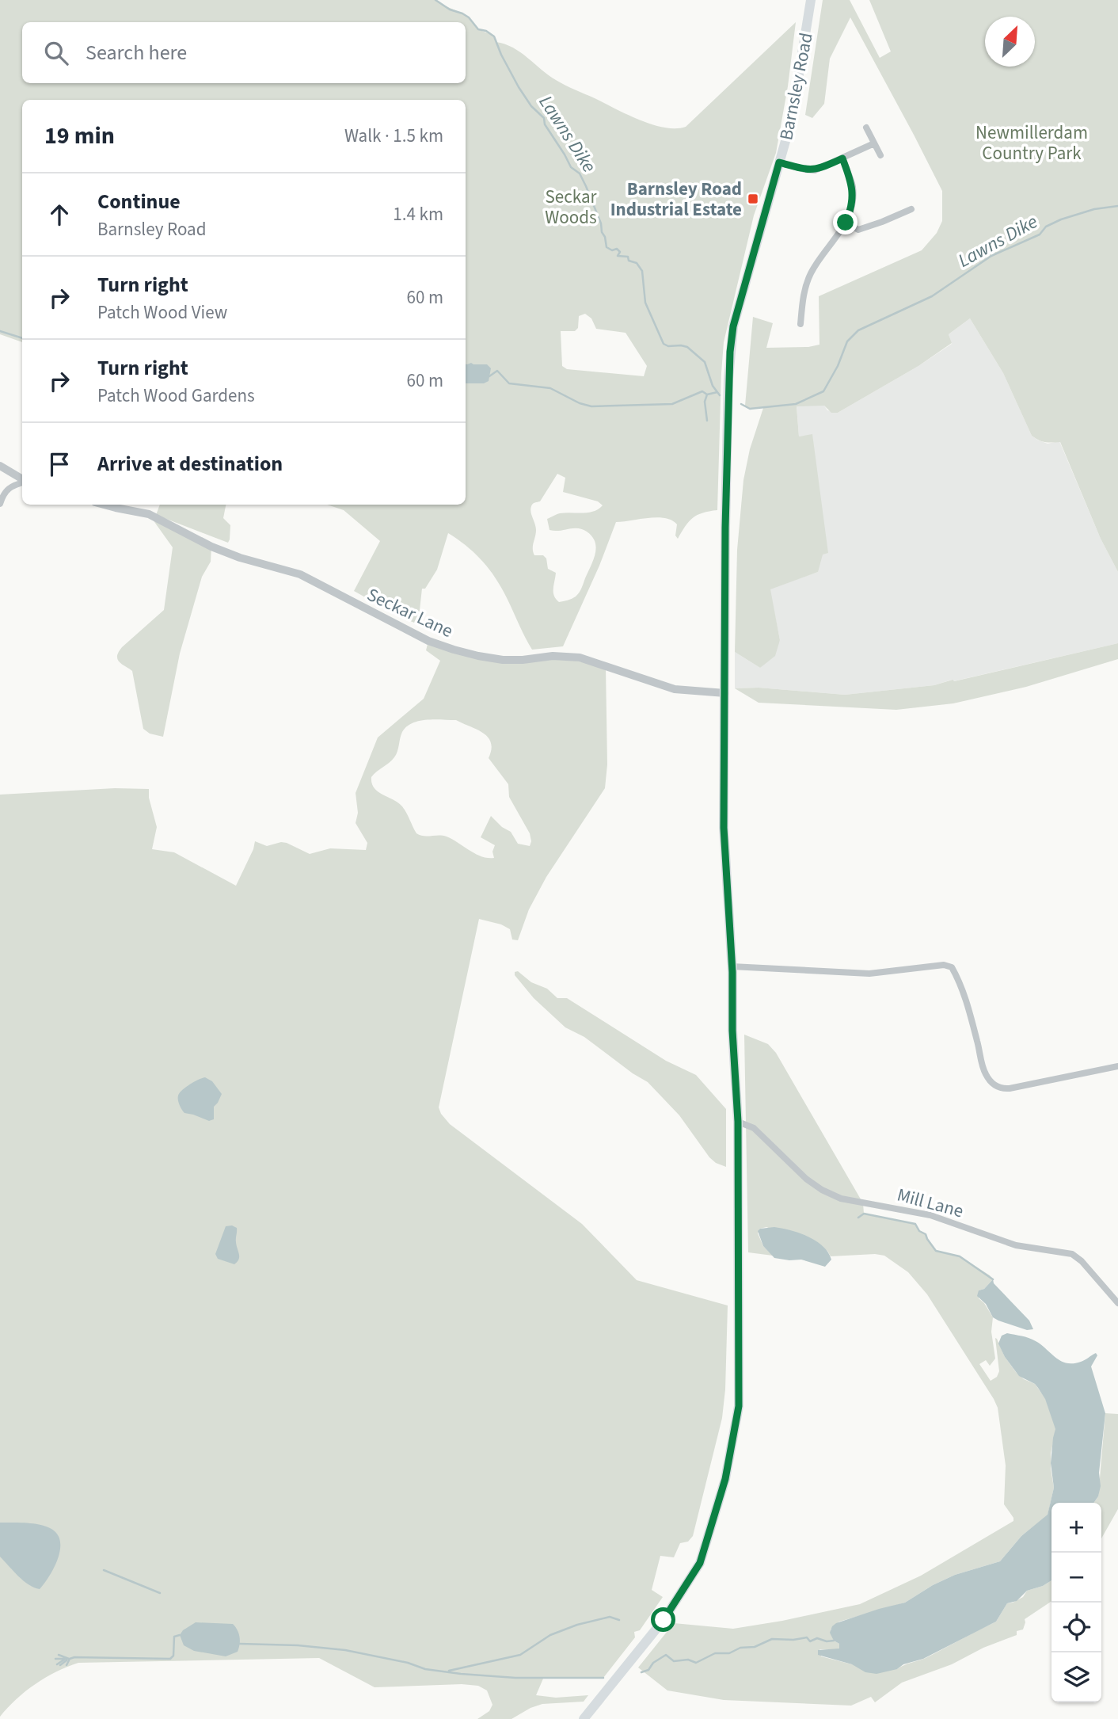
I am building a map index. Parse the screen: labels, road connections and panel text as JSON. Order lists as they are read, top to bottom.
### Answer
{
  "streets": {
    "main road": ["Barnsley Road"],
    "street": ["Seckar Lane", "Mill Lane"]
  },
  "crossings": [
    ["Barnsley Road", "Seckar Lane"],
    ["Barnsley Road", "Mill Lane"]
  ],
  "water": ["Lawns Dike"],
  "parks": ["Newmillerdam Country Park", "Seckar Woods"],
  "places": {
    "transit": ["Barnsley Road Industrial Estate"]
  },
  "north": "top right",
  "page": {
    "search": "Search here",
    "heading": ["19 min", "Walk · 1.5 km"],
    "list": [
      ["Continue", "Barnsley Road", "1.4 km"],
      ["Turn right", "Patch Wood View", "60 m"],
      ["Turn right", "Patch Wood Gardens", "60 m"],
      "Arrive at destination"
    ],
    "map_buttons": ["+", "−"]
  }
}
